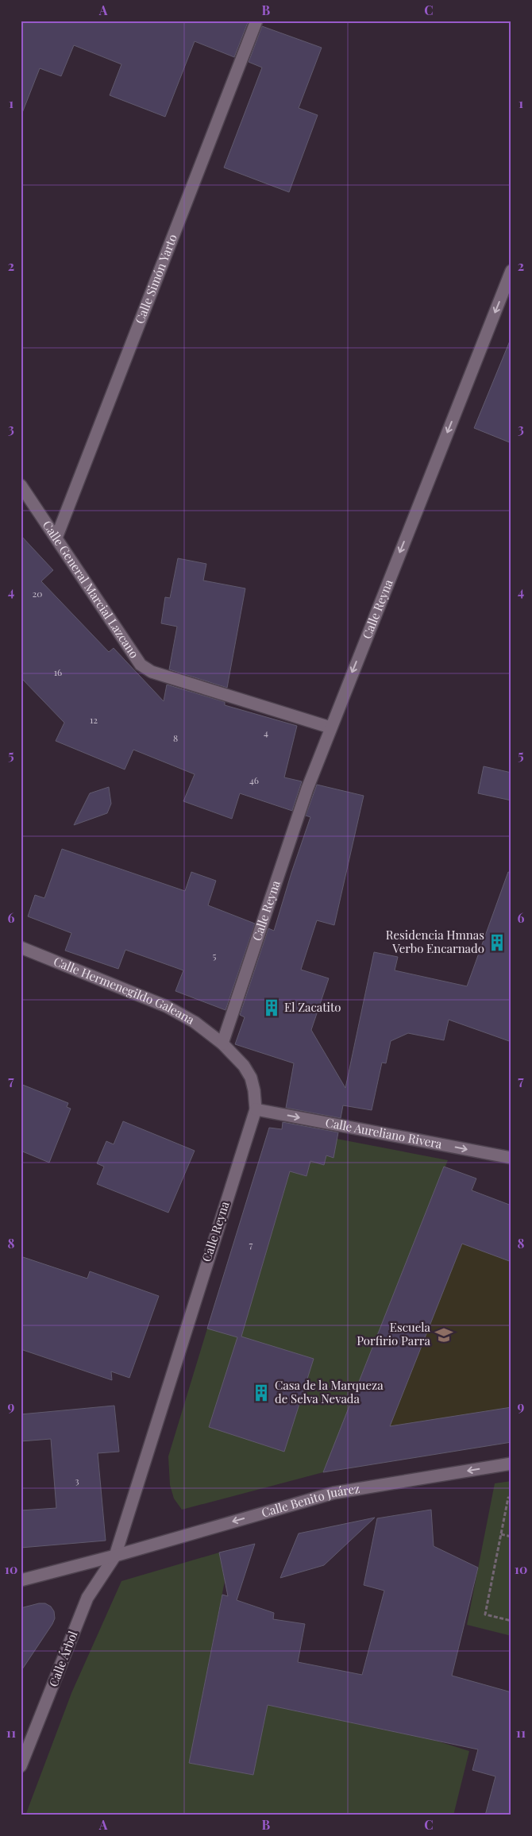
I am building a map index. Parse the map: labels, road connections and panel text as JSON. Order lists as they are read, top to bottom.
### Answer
{
  "streets": {
    "street": [
      "Calle Simón Yarto",
      "Calle General Marcial Lazcano",
      "Calle Reyna",
      "Calle Hermenegildo Galeana",
      "Calle Aureliano Rivera",
      "Calle Benito Juárez",
      "Calle Árbol"
    ]
  },
  "crossings": [
    ["Calle Simón Yarto", "Calle General Marcial Lazcano"],
    ["Calle General Marcial Lazcano", "Calle Reyna"],
    ["Calle Reyna", "Calle Hermenegildo Galeana"],
    ["Calle Reyna", "Calle Aureliano Rivera"],
    ["Calle Reyna", "Calle Benito Juárez"],
    ["Calle Reyna", "Calle Árbol"],
    ["Calle Benito Juárez", "Calle Árbol"]
  ],
  "one_way": ["Calle Reyna", "Calle Aureliano Rivera", "Calle Benito Juárez"],
  "places": {
    "building": ["Residencia Hmnas Verbo Encarnado", "El Zacatito", "Casa de la Marqueza de Selva Nevada"],
    "school or university": ["Escuela Porfirio Parra"]
  },
  "house_numbers": [
    "20",
    "16",
    "12",
    "4",
    "8",
    "46",
    "5",
    "7",
    "3"
  ],
  "grid": {
    "columns": ["A", "B", "C"],
    "rows": [
      "1",
      "2",
      "3",
      "4",
      "5",
      "6",
      "7",
      "8",
      "9",
      "10",
      "11"
    ]
  }
}
